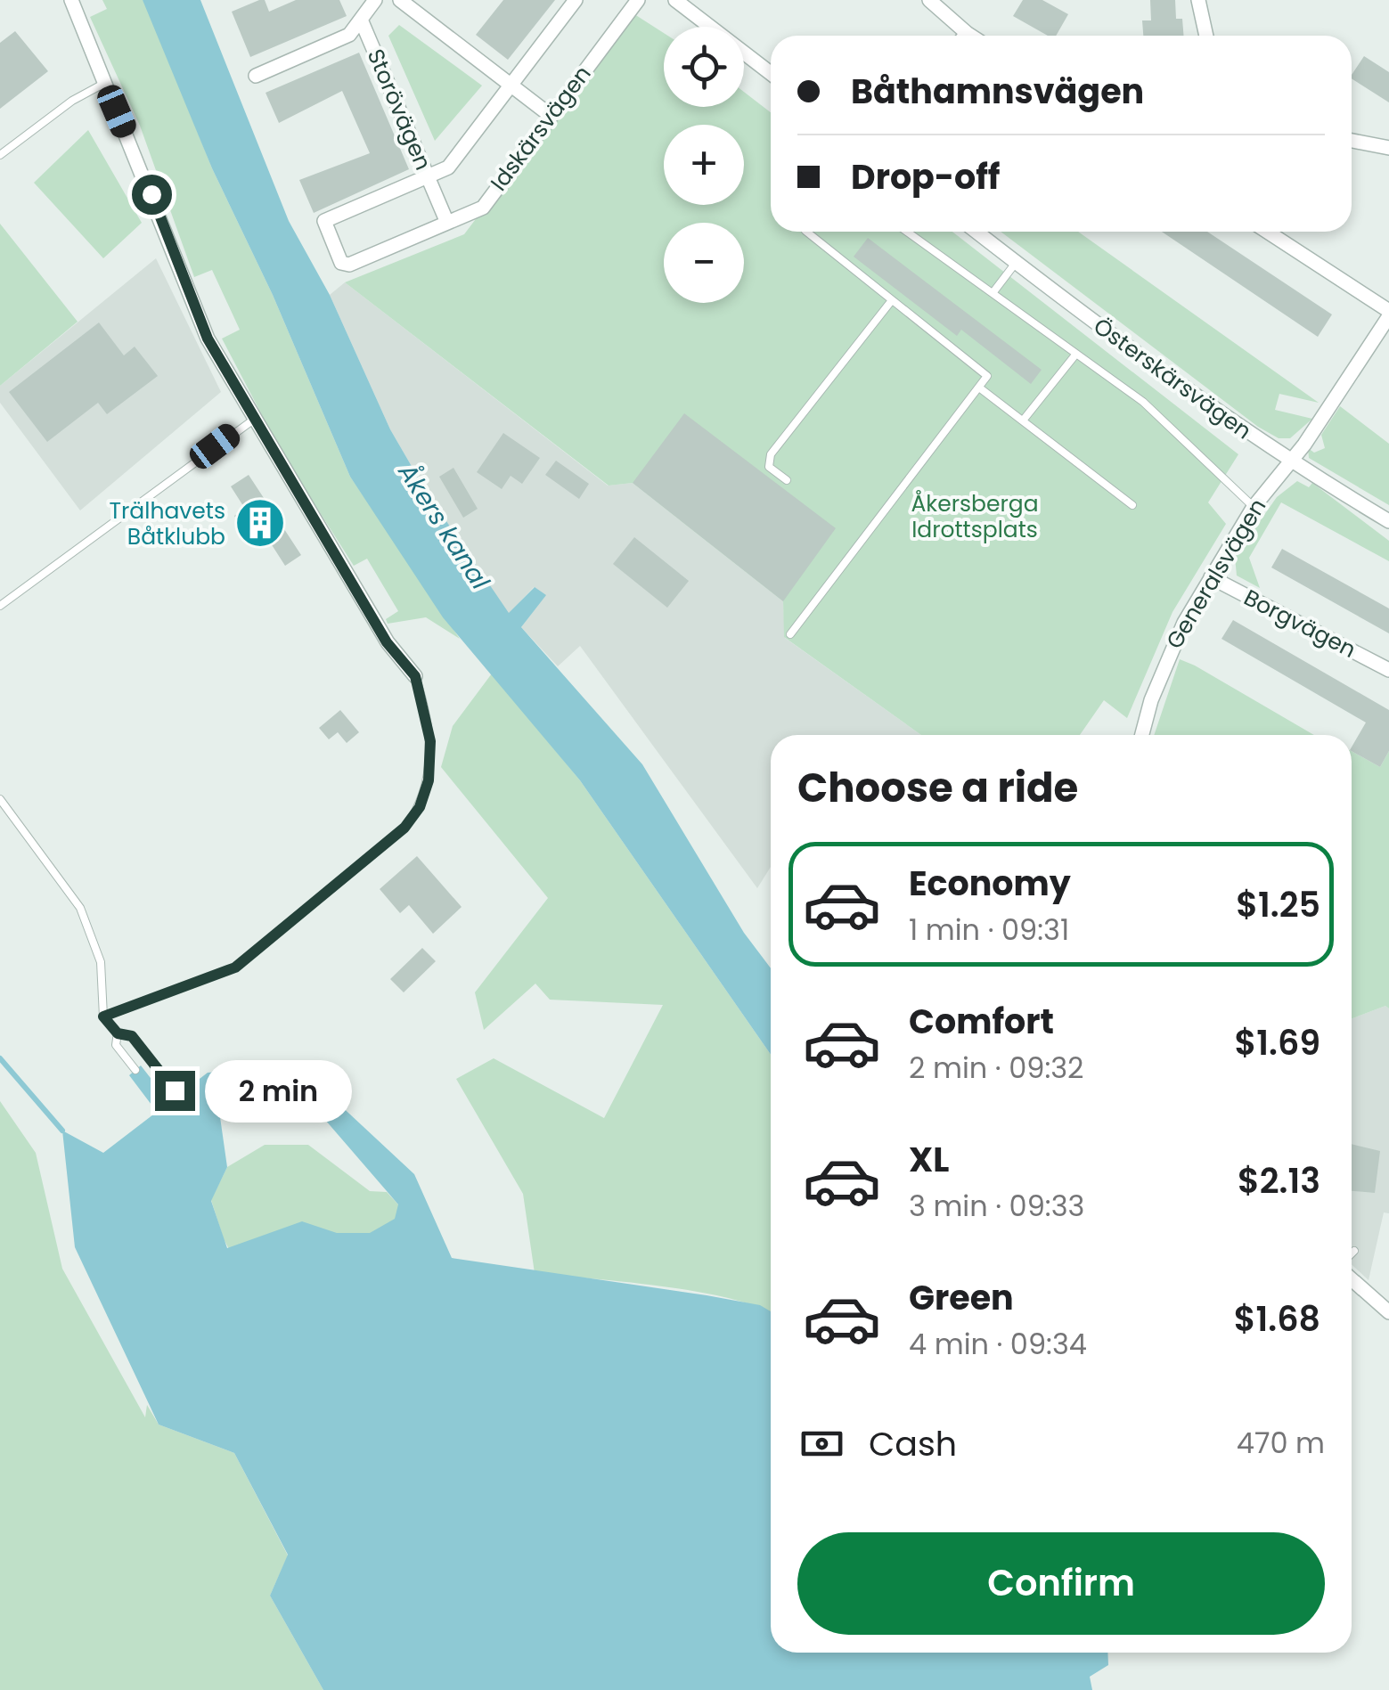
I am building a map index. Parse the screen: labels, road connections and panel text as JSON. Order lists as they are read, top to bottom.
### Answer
{
  "streets": {
    "street": [
      "Storövägen",
      "Idskärsvägen",
      "Österskärsvägen",
      "Generalsvägen",
      "Borgvägen"
    ]
  },
  "crossings": [
    ["Storövägen", "Idskärsvägen"],
    ["Österskärsvägen", "Generalsvägen"],
    ["Generalsvägen", "Borgvägen"]
  ],
  "water": ["Åkers kanal"],
  "parks": ["Åkersberga Idrottsplats"],
  "places": {
    "building": ["Trälhavets Båtklubb"]
  },
  "page": {
    "map_buttons": ["+", "−"],
    "banner": ["Båthamnsvägen", "Drop-off"],
    "heading": "Choose a ride",
    "list": [
      {
        "name": "Economy",
        "note": "1 min · 09:31",
        "value": "$1.25"
      },
      {
        "name": "Comfort",
        "note": "2 min · 09:32",
        "value": "$1.69"
      },
      {
        "name": "XL",
        "note": "3 min · 09:33",
        "value": "$2.13"
      },
      {
        "name": "Green",
        "note": "4 min · 09:34",
        "value": "$1.68"
      }
    ],
    "bubble": "2 min",
    "pay": ["Cash", "470 m"],
    "buttons": "Confirm"
  }
}
